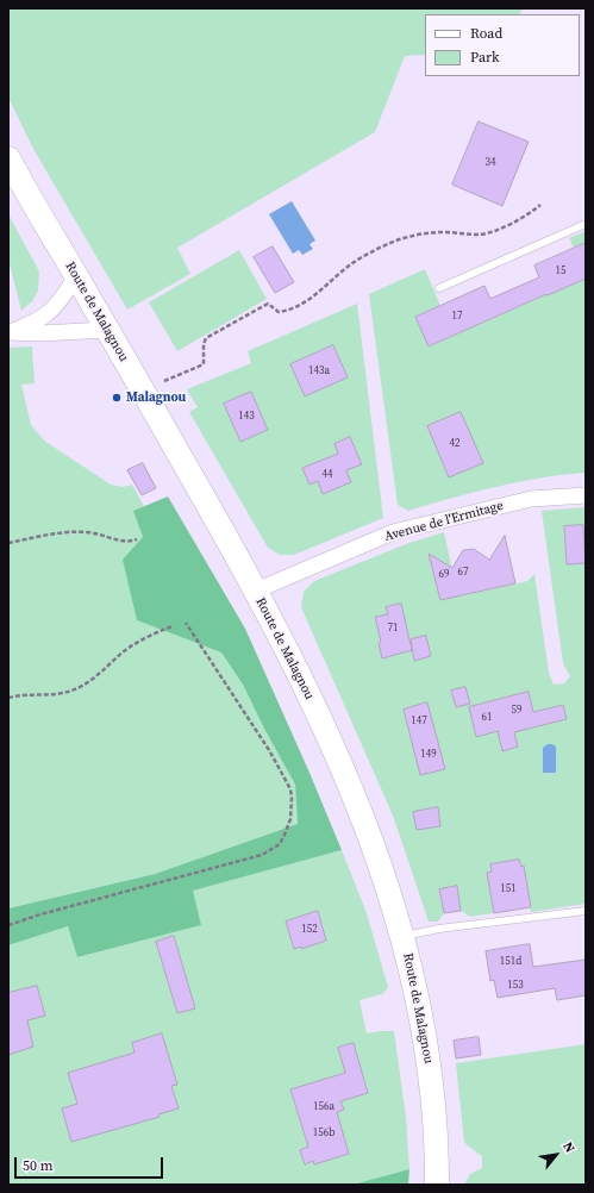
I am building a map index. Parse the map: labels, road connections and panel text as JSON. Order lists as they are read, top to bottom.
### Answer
{
  "streets": {
    "main road": ["Route de Malagnou"],
    "street": ["Avenue de l'Ermitage"]
  },
  "crossings": [
    ["Route de Malagnou", "Avenue de l'Ermitage"]
  ],
  "places": ["Malagnou"],
  "house_numbers": [
    "34",
    "15",
    "17",
    "143a",
    "143",
    "42",
    "44",
    "67",
    "69",
    "71",
    "59",
    "61",
    "147",
    "149",
    "151",
    "152",
    "151d",
    "153",
    "156a",
    "156b"
  ],
  "legend": ["Road", "Park"],
  "scale_bar": "50 m",
  "north": "top right"
}
